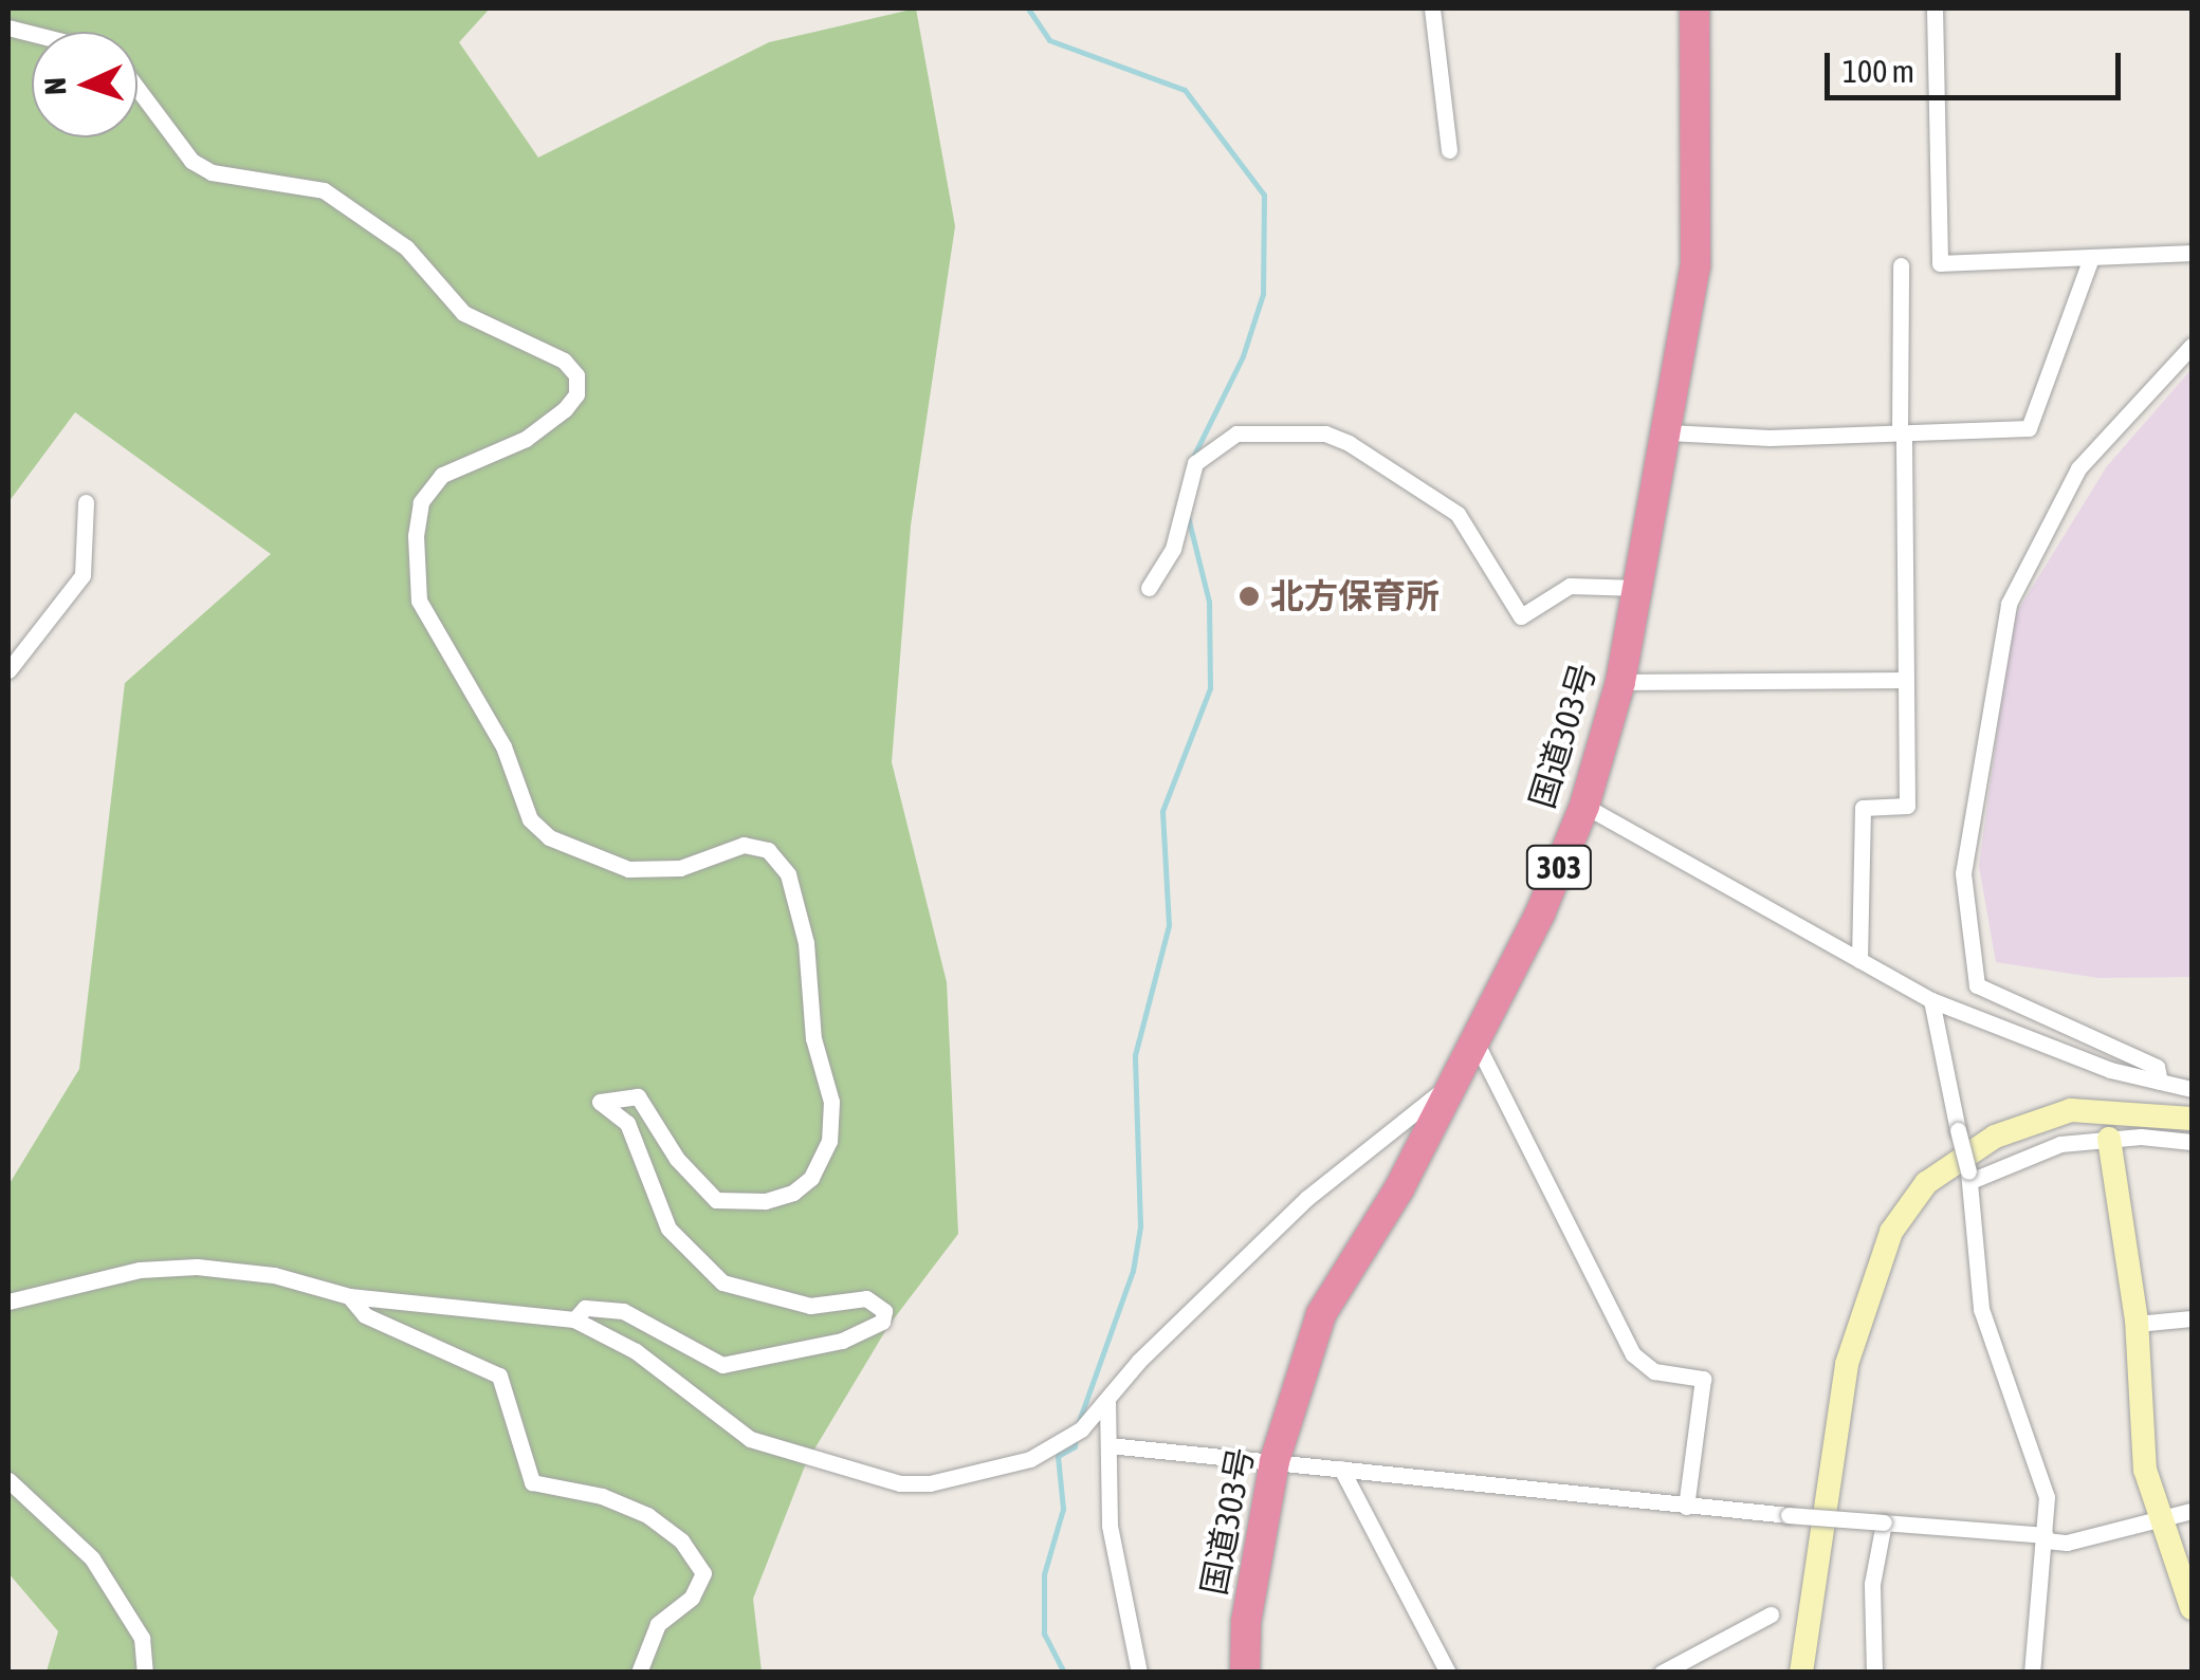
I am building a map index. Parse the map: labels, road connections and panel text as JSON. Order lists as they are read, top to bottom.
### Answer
{
  "streets": {
    "highway": ["国道303号", "303"]
  },
  "places": ["北方保育所"],
  "scale_bar": "100 m",
  "north": "left"
}
